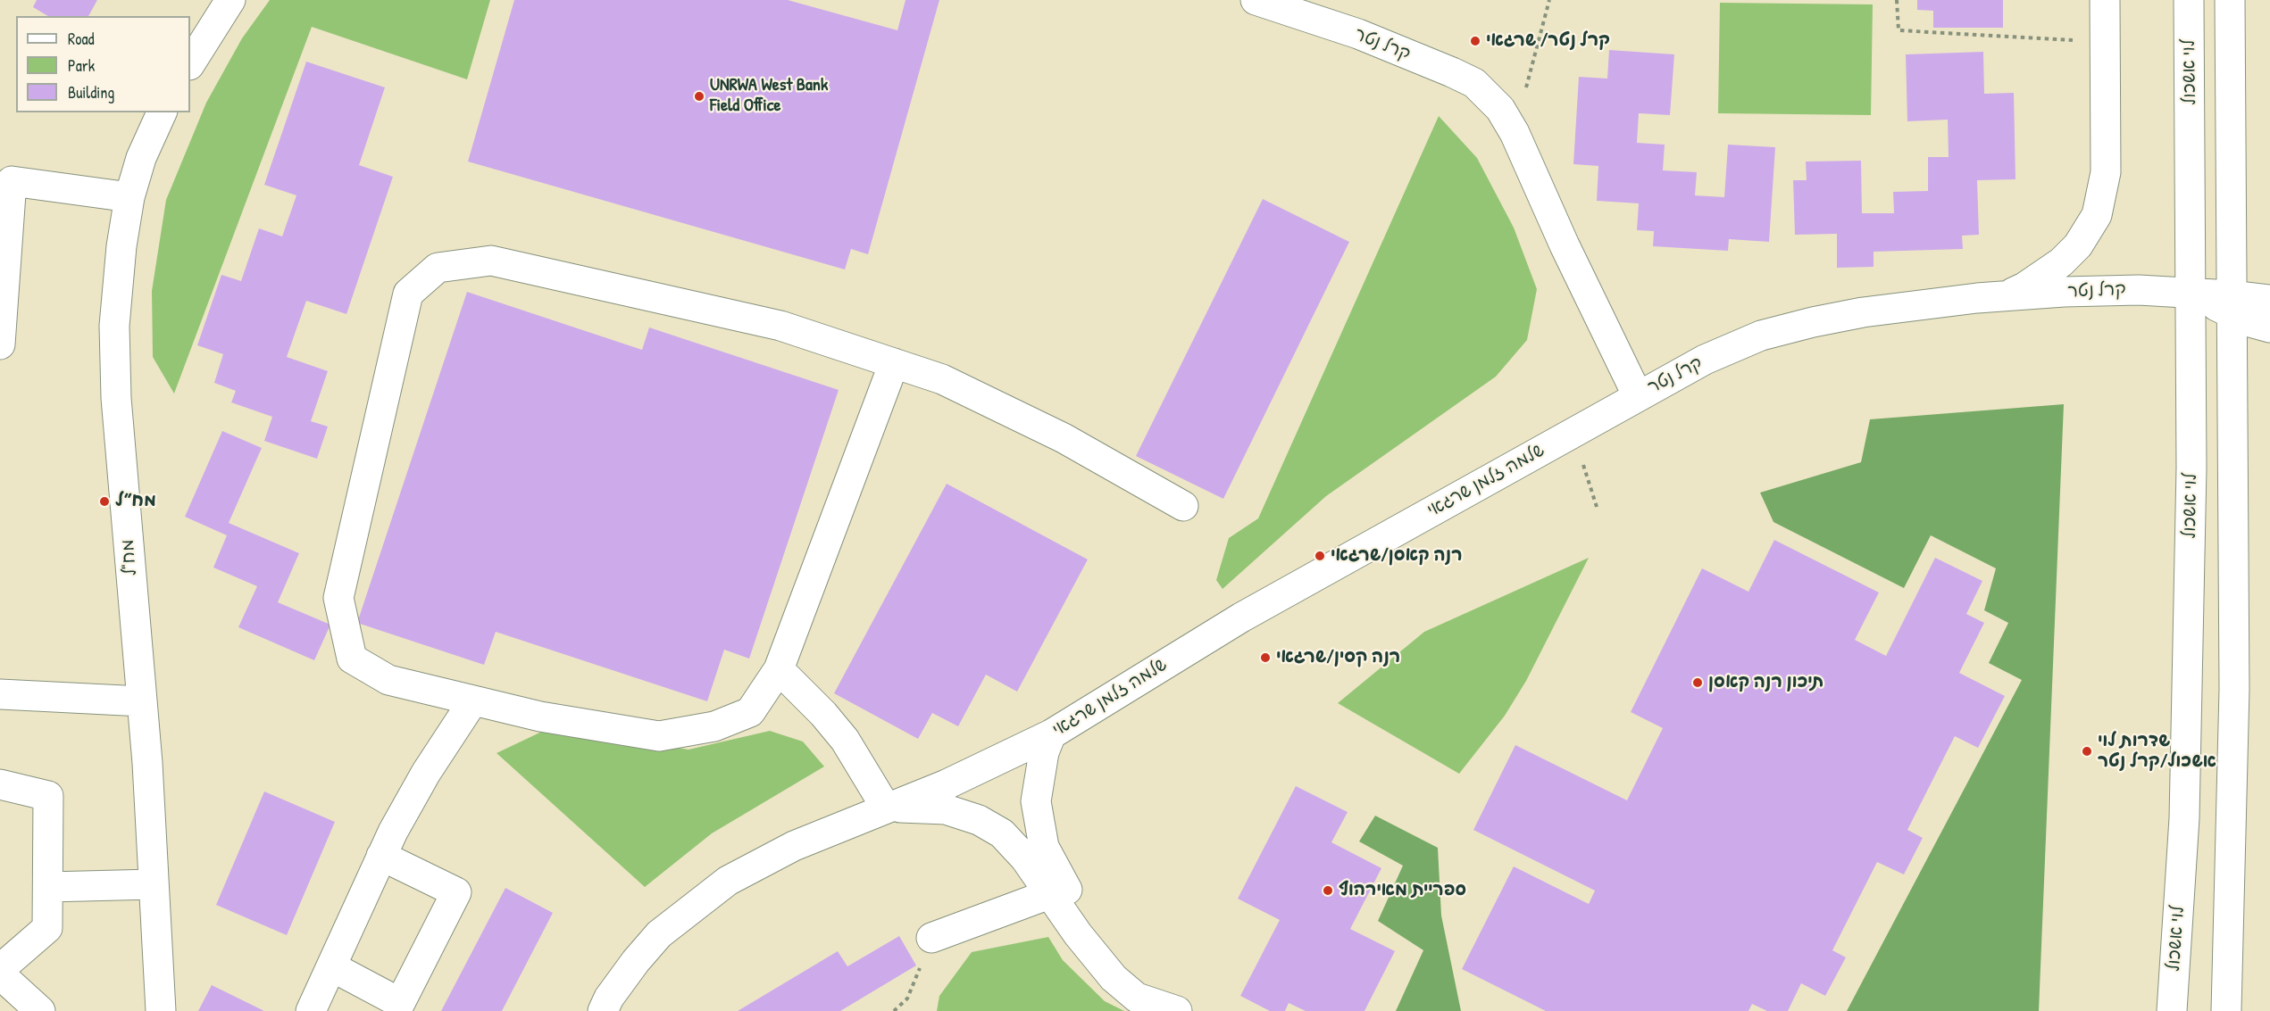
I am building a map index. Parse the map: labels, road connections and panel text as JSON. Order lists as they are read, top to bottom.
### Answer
{
  "streets": {
    "street": [
      "קרל נטר",
      "לוי אשכול",
      "שלמה זלמן שרגאי",
      "מח\"ל"
    ]
  },
  "crossings": [
    ["קרל נטר", "לוי אשכול"],
    ["קרל נטר", "שלמה זלמן שרגאי"]
  ],
  "places": [
    "קרל נטר/ שרגאי",
    "UNRWA West Bank Field Office",
    "מח״ל",
    "רנה קאסן/שרגאי",
    "רנה קסין/שרגאי",
    "תיכון רנה קאסן",
    "שדרות לוי אשכול/קרל נטר",
    "ספריית מאירהוף"
  ],
  "legend": ["Road", "Park", "Building"]
}
